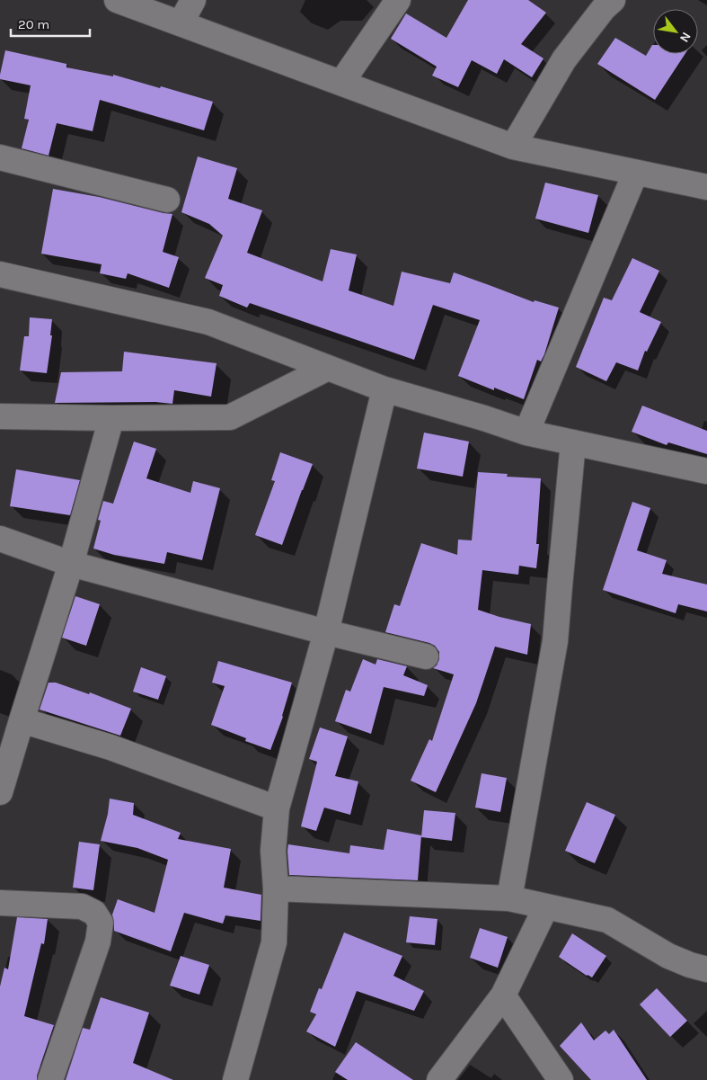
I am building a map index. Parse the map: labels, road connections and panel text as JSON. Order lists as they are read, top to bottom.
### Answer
{
  "scale_bar": "20 m",
  "north": "bottom right"
}
